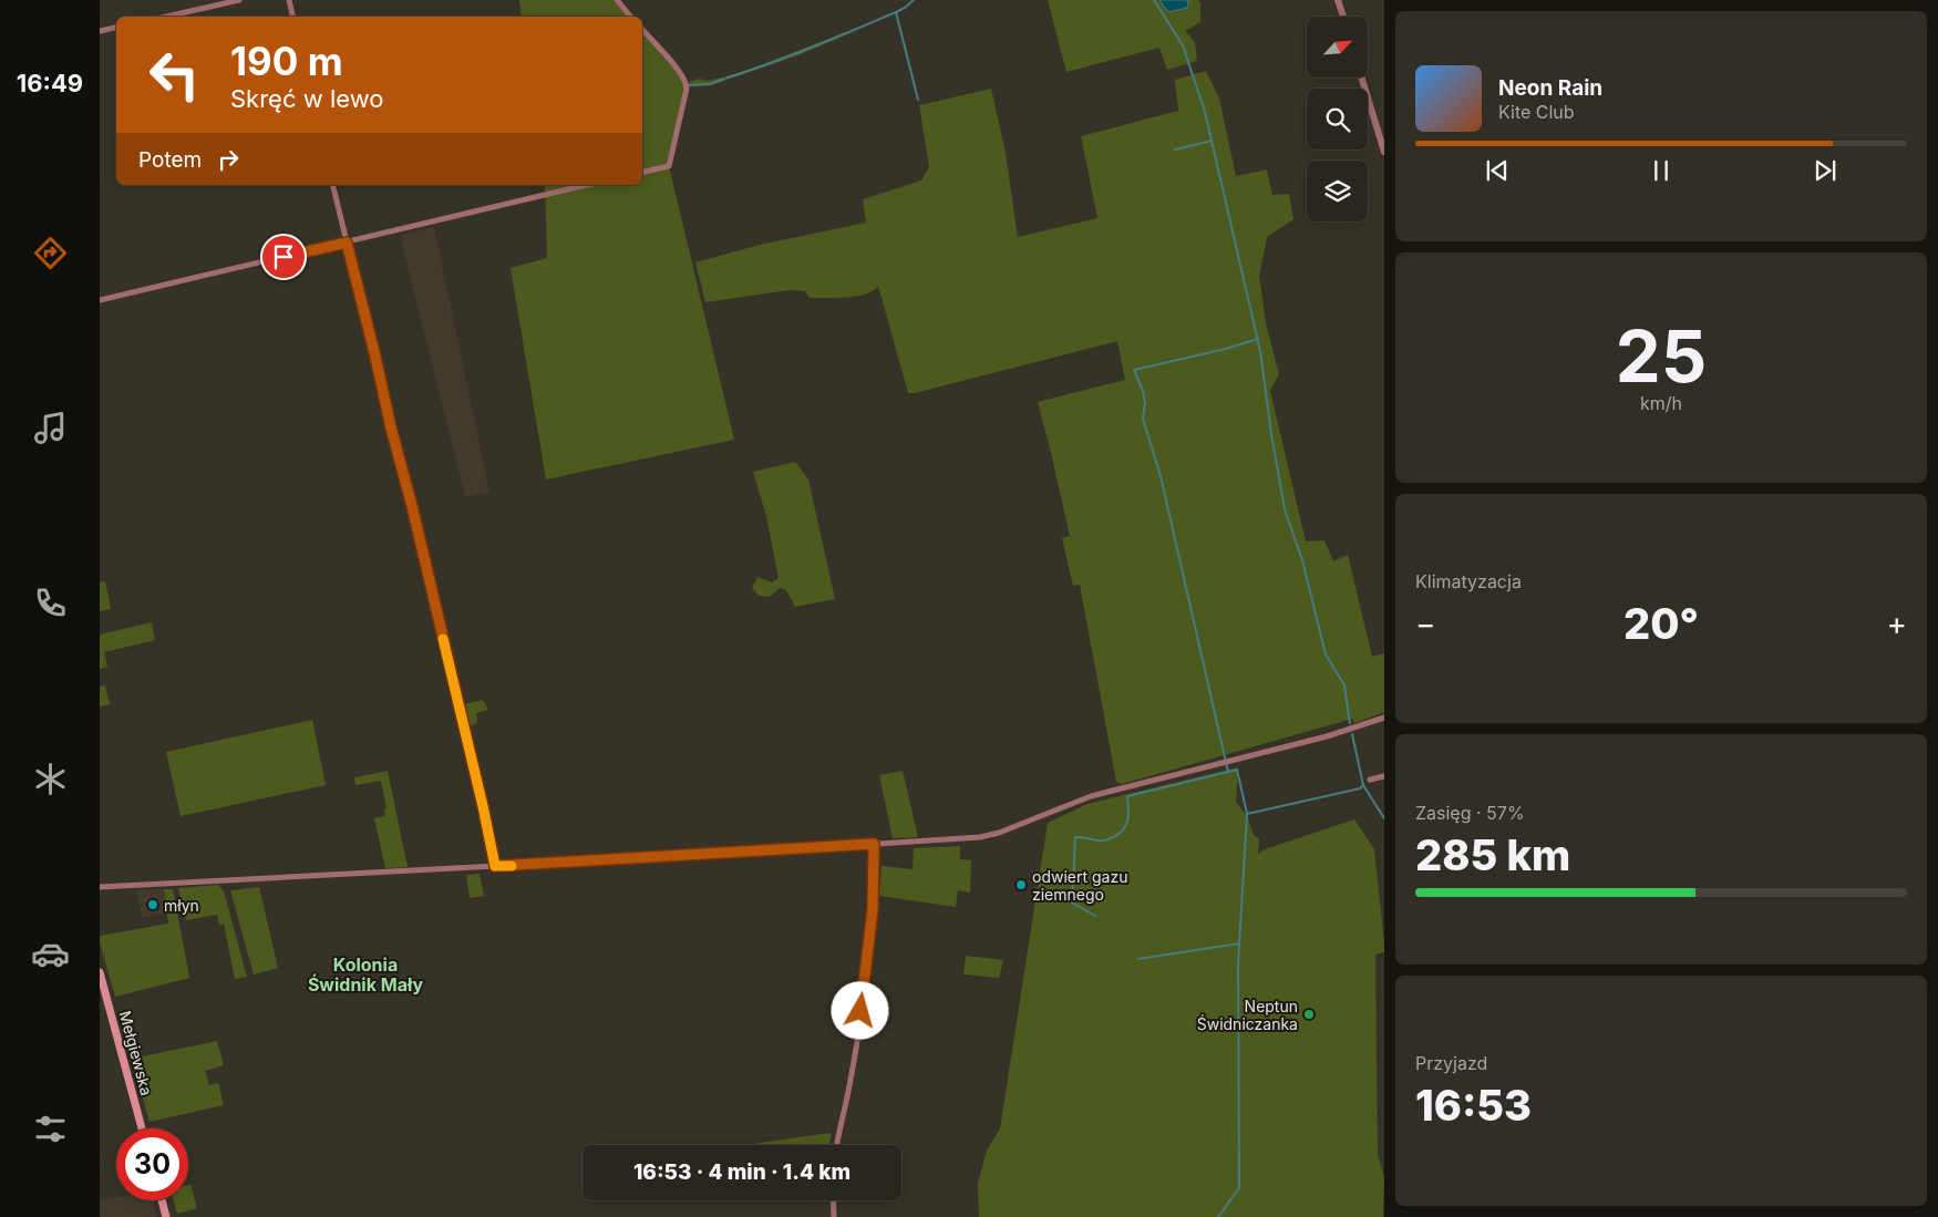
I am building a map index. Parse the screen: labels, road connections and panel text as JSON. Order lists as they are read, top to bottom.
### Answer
{
  "streets": {
    "main road": ["Mełgiewska"]
  },
  "districts": ["Kolonia Świdnik Mały"],
  "places": ["odwiert gazu ziemnego", "młyn", "Neptun Świdniczanka"],
  "north": "top right",
  "page": {
    "tabs": "16:49",
    "turn": ["190 m", "Skręć w lewo"],
    "song": ["Neon Rain", "Kite Club"],
    "then": "Potem",
    "tile": [
      ["25", "km/h"],
      "Klimatyzacja",
      ["Zasięg · 57%", "285 km"],
      ["Przyjazd", "16:53"]
    ],
    "heat": ["−", "20°", "+"],
    "limit": "30",
    "trip": "16:53 · 4 min · 1.4 km"
  }
}
